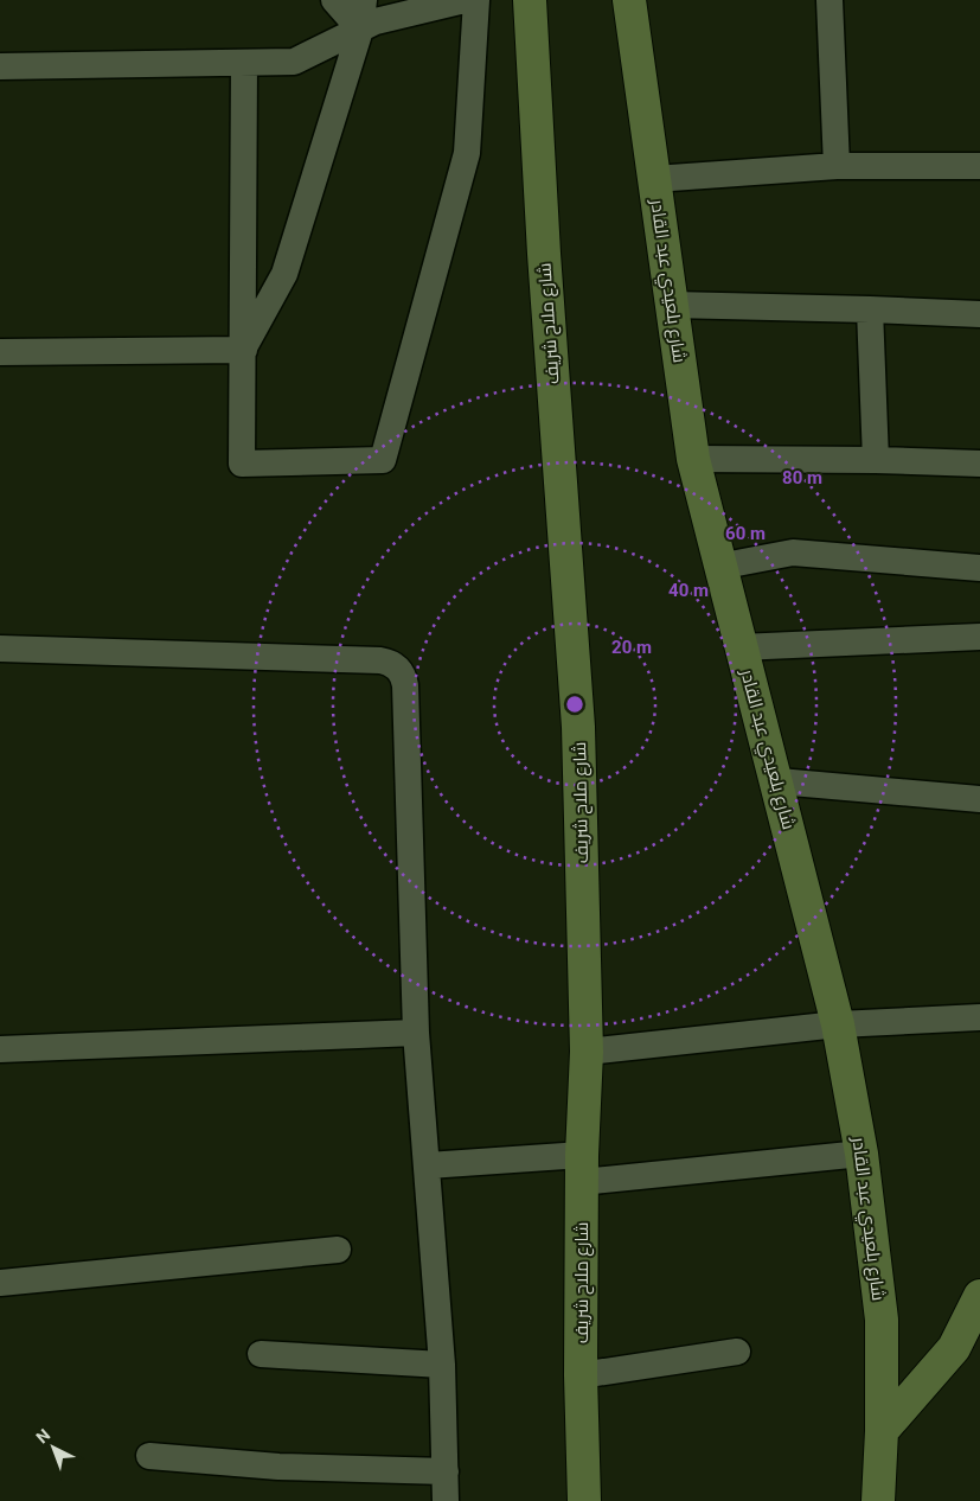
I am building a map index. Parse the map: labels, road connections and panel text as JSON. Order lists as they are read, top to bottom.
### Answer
{
  "streets": {
    "street": ["شارع بلعيدي عبد القادر", "شارع ملاح شريف"]
  },
  "north": "top left",
  "rings": [
    "80 m",
    "60 m",
    "40 m",
    "20 m"
  ]
}
